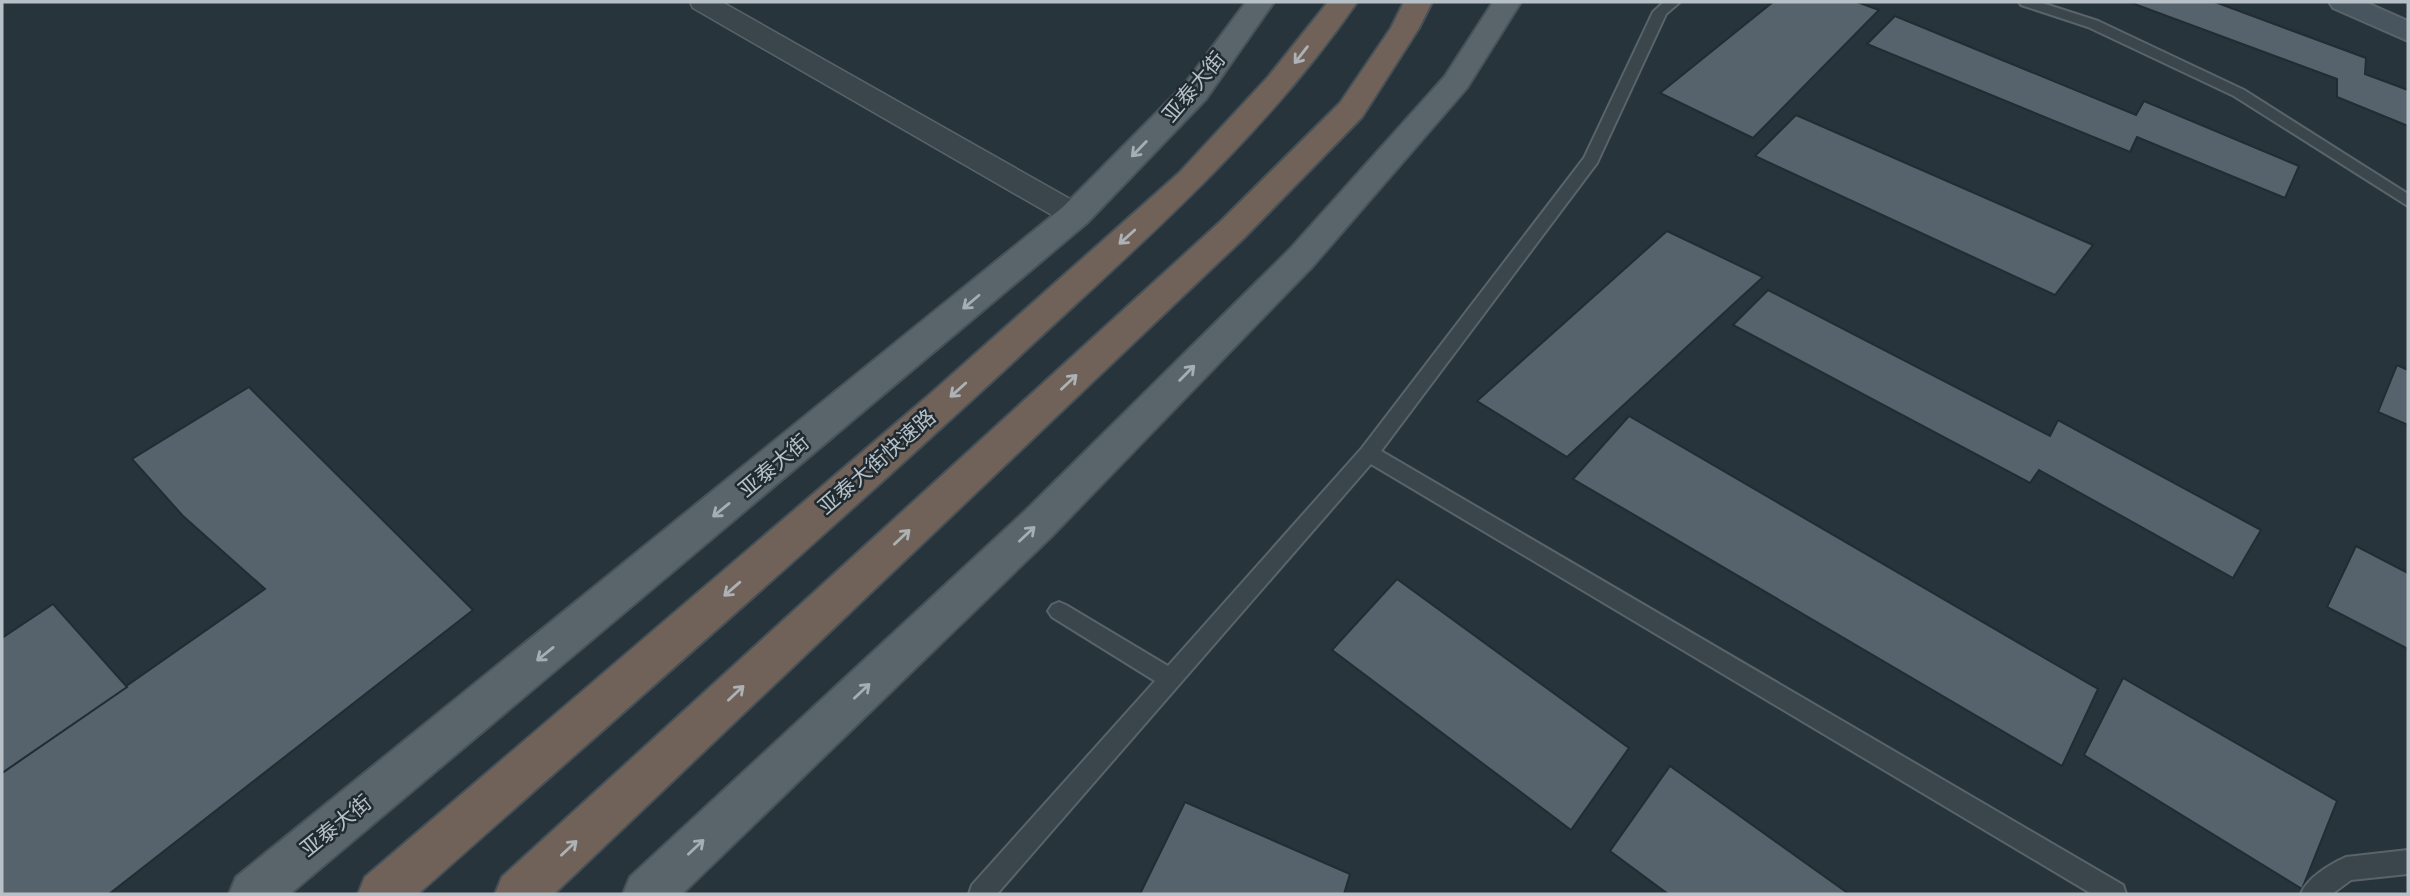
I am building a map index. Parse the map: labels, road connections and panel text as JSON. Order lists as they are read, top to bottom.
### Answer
{
  "streets": {
    "highway": ["亚泰大街快速路"],
    "main road": ["亚泰大街"]
  }
}
